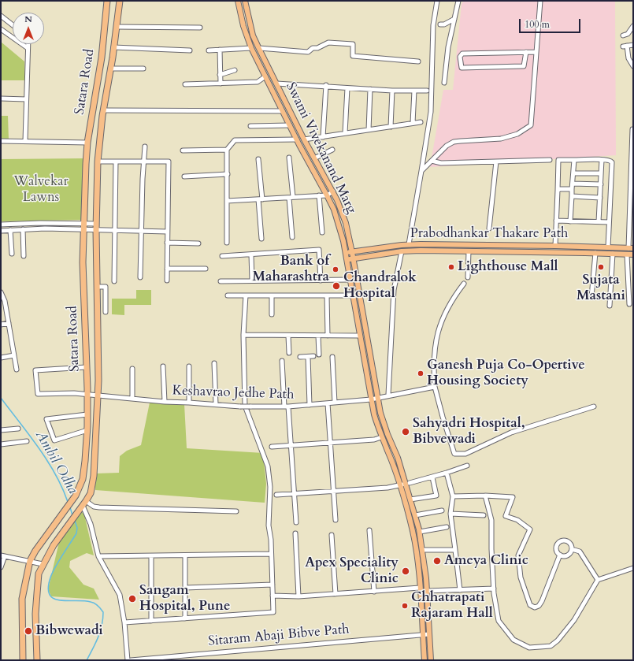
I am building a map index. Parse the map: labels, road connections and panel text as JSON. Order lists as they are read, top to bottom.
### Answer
{
  "streets": {
    "highway": ["Satara Road"],
    "main road": ["Swami Vivekanand Marg", "Prabodhankar Thakare Path"],
    "street": ["Keshavrao Jedhe Path", "Sitaram Abaji Bibve Path"]
  },
  "crossings": [
    ["Satara Road", "Keshavrao Jedhe Path"],
    ["Swami Vivekanand Marg", "Prabodhankar Thakare Path"],
    ["Swami Vivekanand Marg", "Keshavrao Jedhe Path"],
    ["Swami Vivekanand Marg", "Sitaram Abaji Bibve Path"]
  ],
  "water": ["Ambil Odha"],
  "parks": ["Walvekar Lawns"],
  "places": [
    "Lighthouse Mall",
    "Sujata Mastani",
    "Bank of Maharashtra",
    "Chandralok Hospital",
    "Ganesh Puja Co-Opertive Housing Society",
    "Sahyadri Hospital, Bibvewadi",
    "Ameya Clinic",
    "Apex Speciality Clinic",
    "Sangam Hospital, Pune",
    "Chhatrapati Rajaram Hall",
    "Bibwewadi"
  ],
  "scale_bar": "100 m",
  "north": "top"
}
